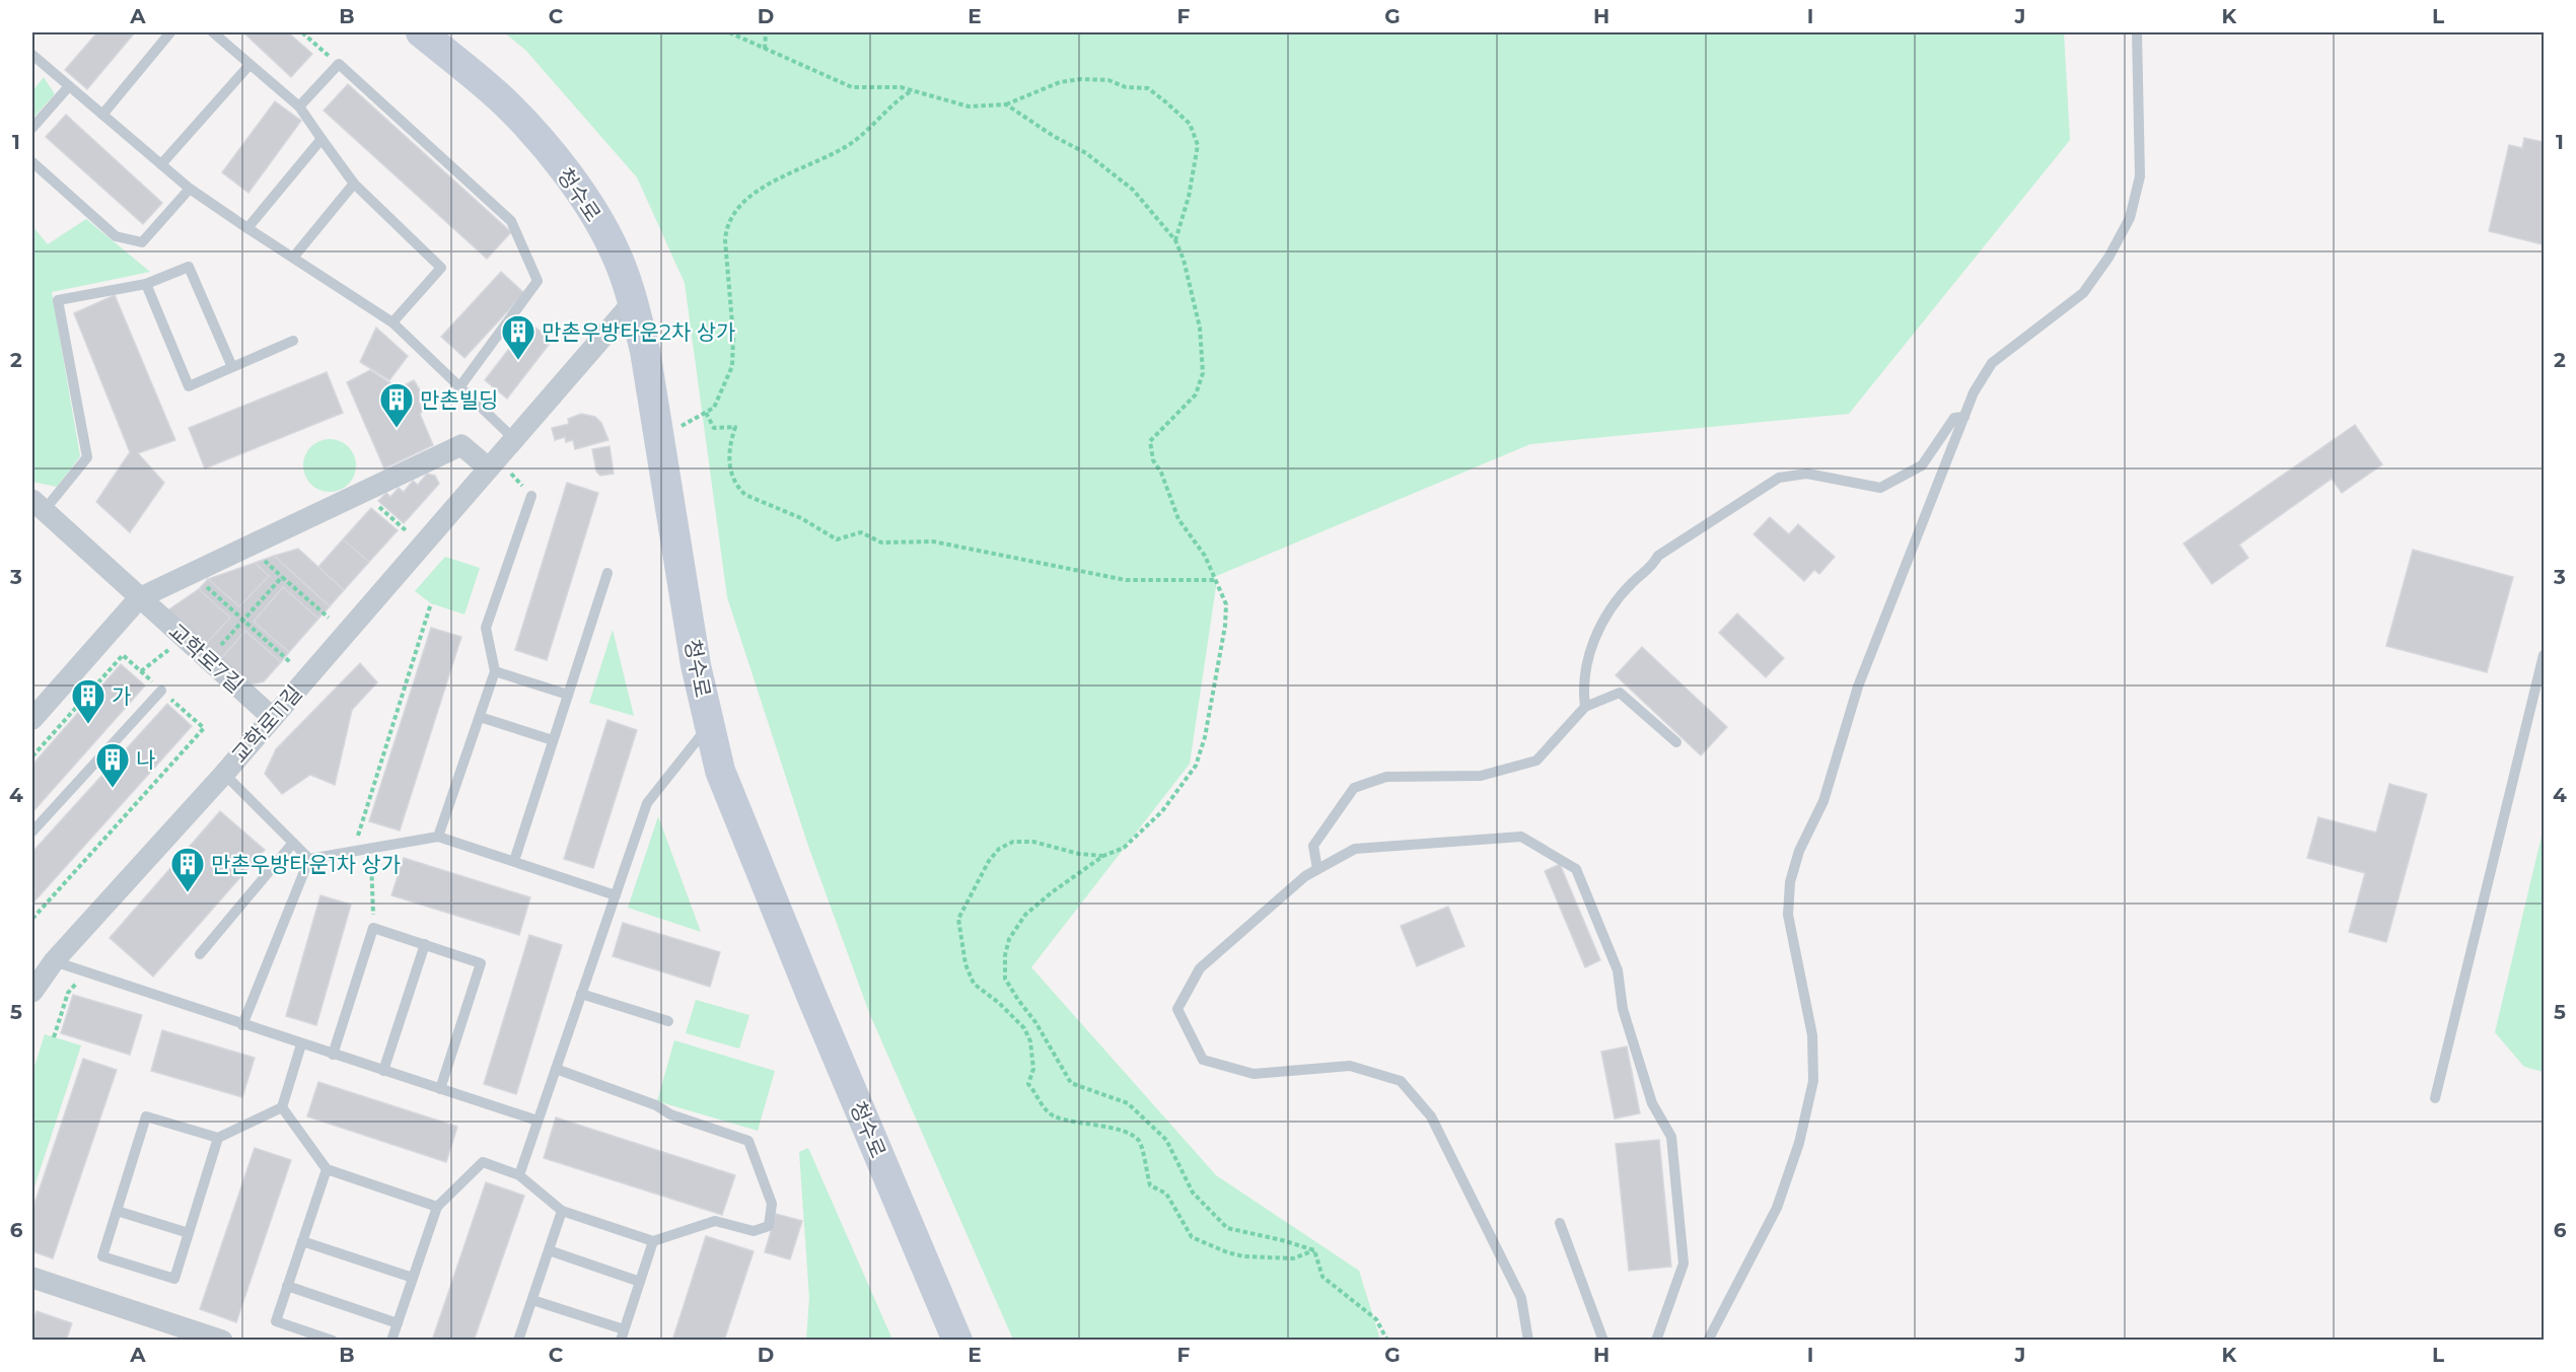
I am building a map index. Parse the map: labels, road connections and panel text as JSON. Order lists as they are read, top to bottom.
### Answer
{
  "streets": {
    "main road": ["청수로"],
    "street": ["교학로7길", "교학로11길"]
  },
  "crossings": [
    ["청수로", "교학로11길"],
    ["교학로7길", "교학로11길"]
  ],
  "places": {
    "building": [
      "만촌우방타운2차 상가",
      "만촌빌딩",
      "가",
      "나",
      "만촌우방타운1차 상가"
    ]
  },
  "grid": {
    "columns": [
      "A",
      "B",
      "C",
      "D",
      "E",
      "F",
      "G",
      "H",
      "I",
      "J",
      "K",
      "L"
    ],
    "rows": [
      "1",
      "2",
      "3",
      "4",
      "5",
      "6"
    ]
  }
}
